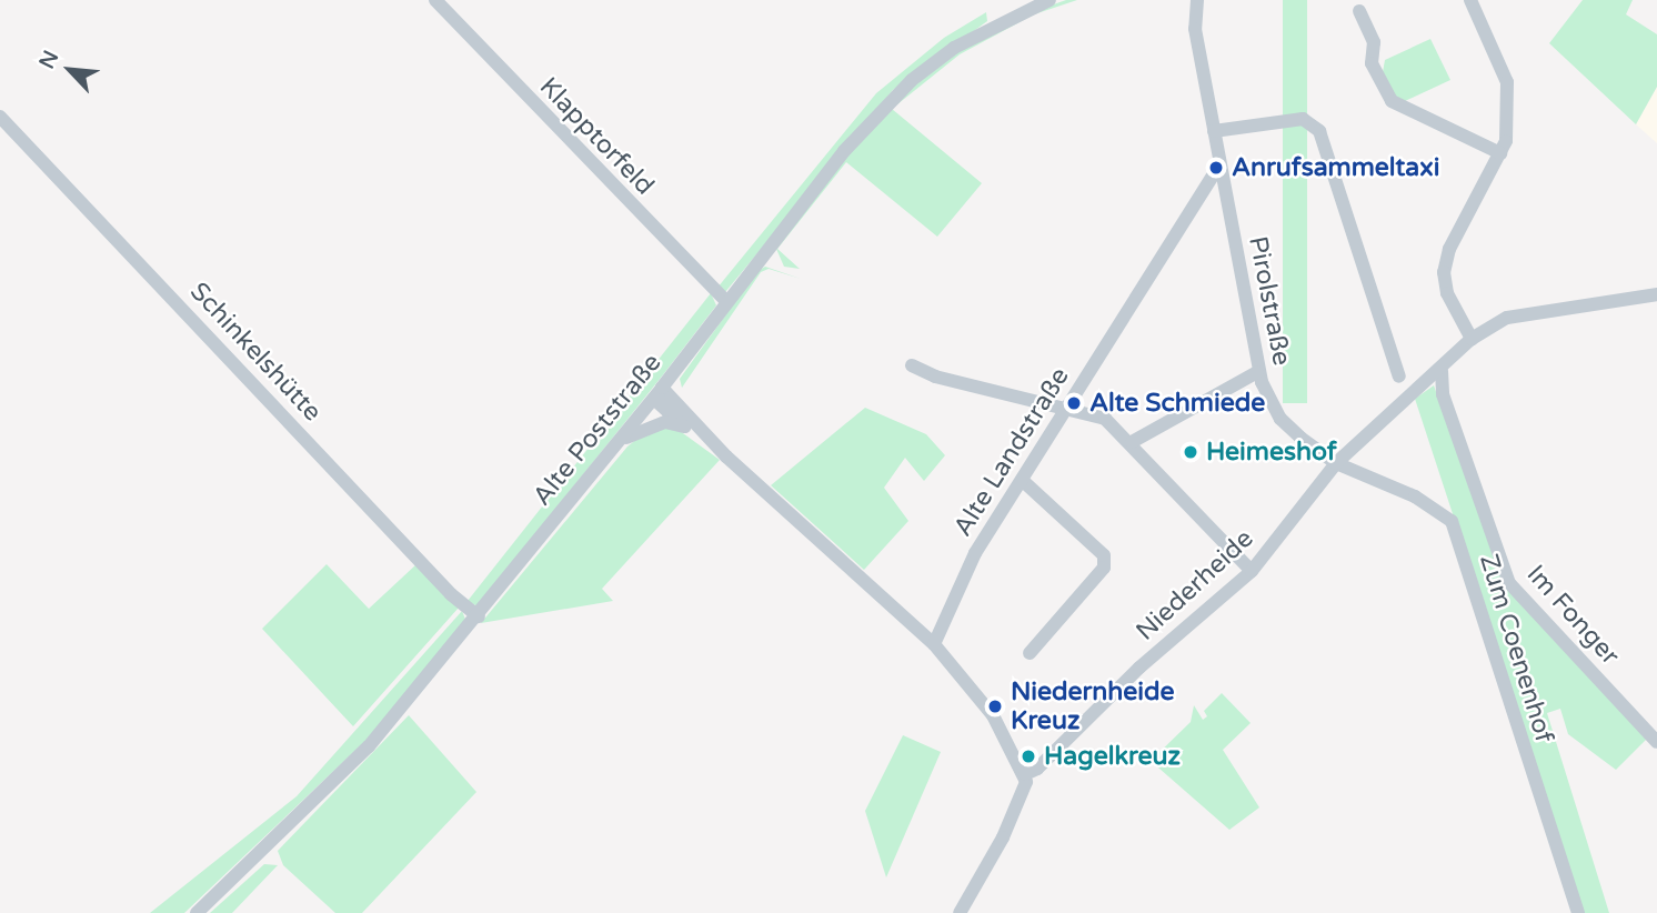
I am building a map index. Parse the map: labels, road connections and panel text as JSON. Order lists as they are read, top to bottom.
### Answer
{
  "streets": {
    "street": [
      "Klapptorfeld",
      "Pirolstraße",
      "Schinkelshütte",
      "Alte Poststraße",
      "Alte Landstraße",
      "Niederheide",
      "Im Fonger",
      "Zum Coenenhof"
    ]
  },
  "crossings": [
    ["Klapptorfeld", "Alte Poststraße"],
    ["Pirolstraße", "Alte Landstraße"],
    ["Pirolstraße", "Niederheide"],
    ["Pirolstraße", "Zum Coenenhof"],
    ["Schinkelshütte", "Alte Poststraße"],
    ["Niederheide", "Im Fonger"],
    ["Niederheide", "Zum Coenenhof"]
  ],
  "places": [
    "Anrufsammeltaxi",
    "Alte Schmiede",
    "Heimeshof",
    "Niedernheide Kreuz",
    "Hagelkreuz"
  ],
  "north": "top left"
}
